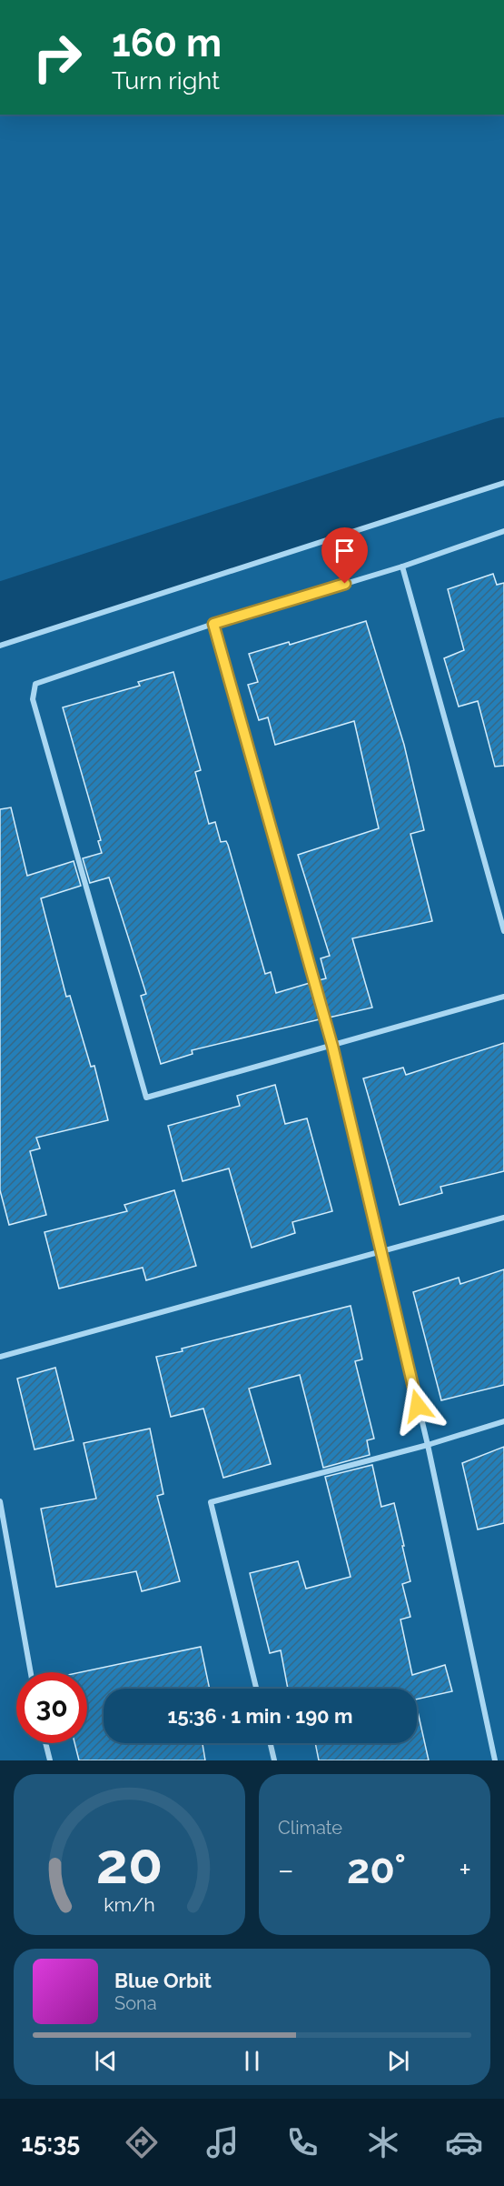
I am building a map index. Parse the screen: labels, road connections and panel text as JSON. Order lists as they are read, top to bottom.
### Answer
{
  "page": {
    "turn": ["160 m", "Turn right"],
    "limit": "30",
    "trip": "15:36 · 1 min · 190 m",
    "tile": "Climate",
    "heat": ["−", "20°", "+"],
    "song": ["Blue Orbit", "Sona"],
    "tabs": "15:35",
    "gauge": ["20", "km/h"]
  }
}
